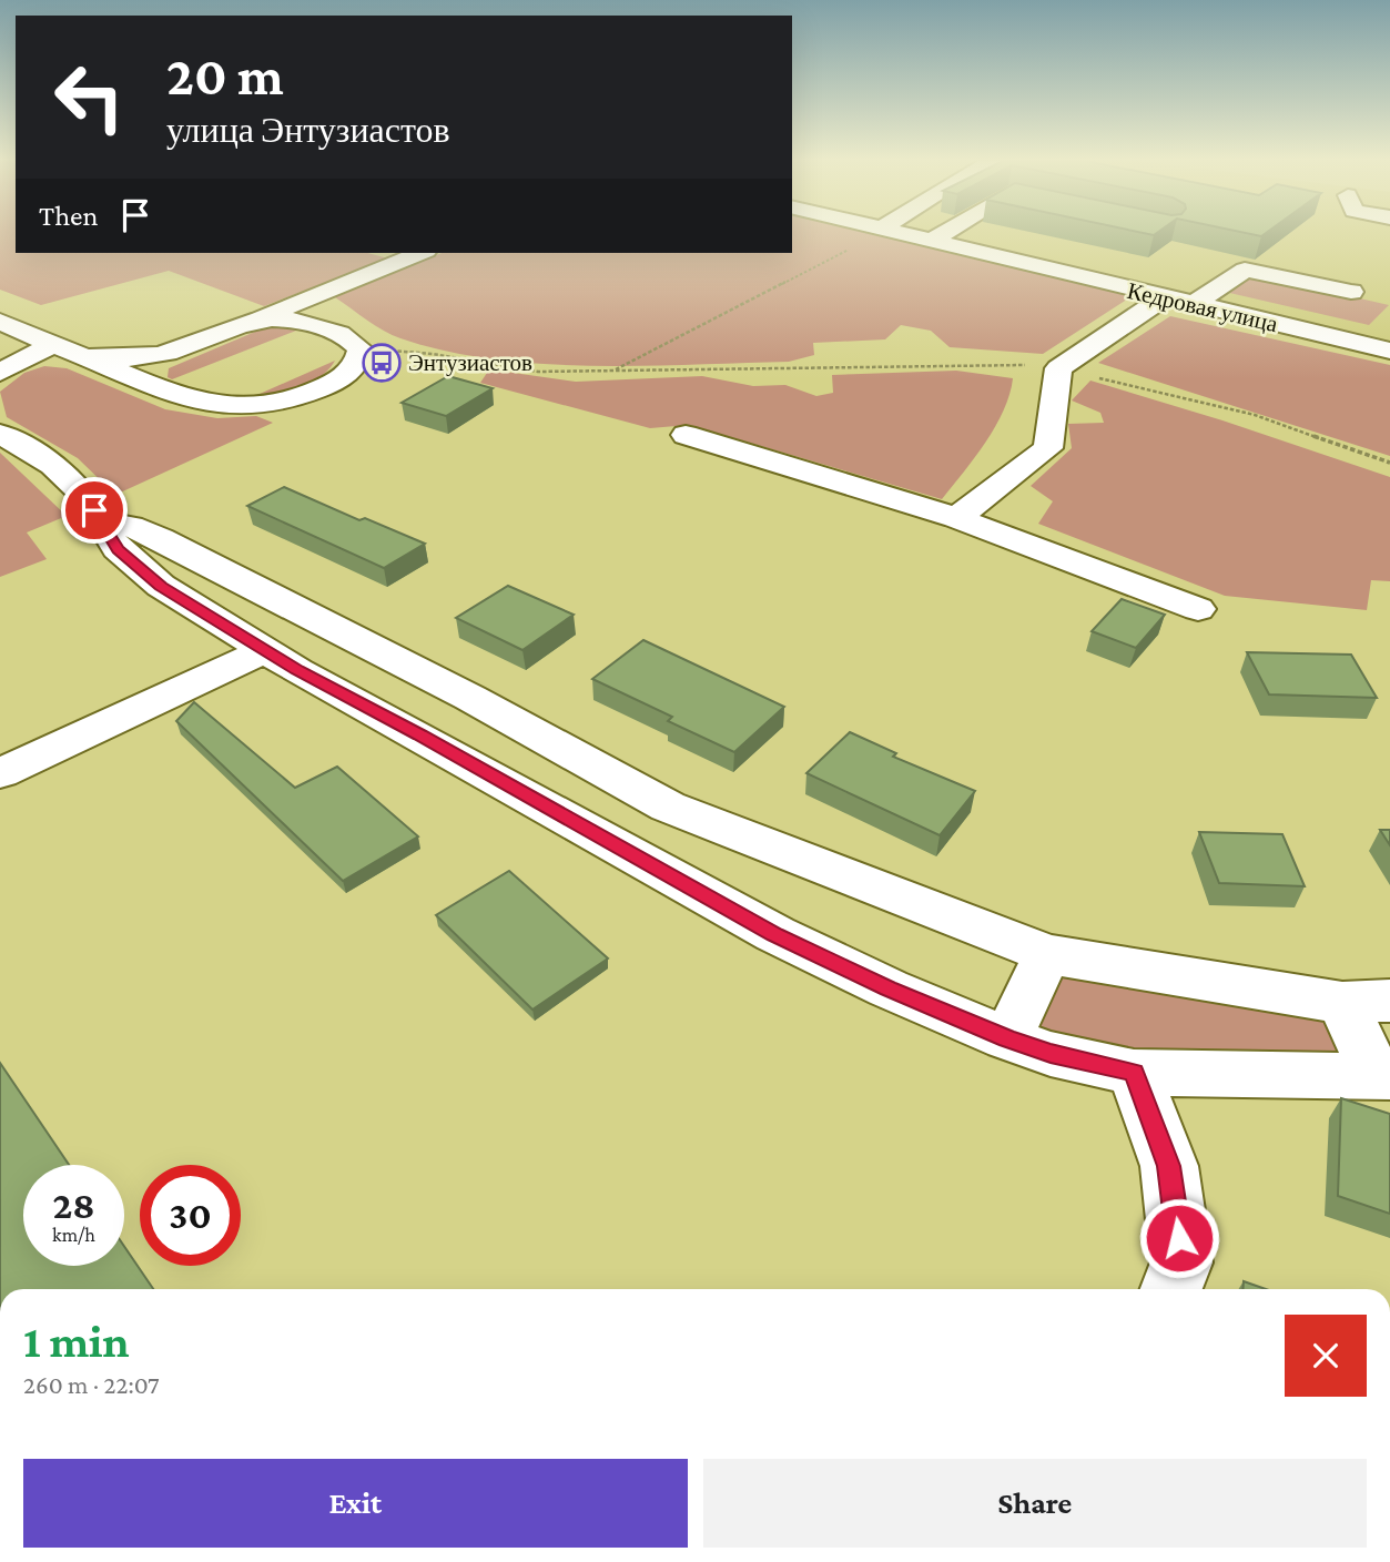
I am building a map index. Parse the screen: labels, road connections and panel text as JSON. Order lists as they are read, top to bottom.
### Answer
{
  "streets": {
    "street": ["Кедровая улица"]
  },
  "places": {
    "bus stop": ["Энтузиастов"]
  },
  "page": {
    "turn": ["20 m", "улица Энтузиастов"],
    "then": "Then",
    "speed": "28 km/h",
    "limit": "30",
    "heading": ["1 min", "260 m · 22:07"],
    "buttons": ["Exit", "Share"]
  }
}
